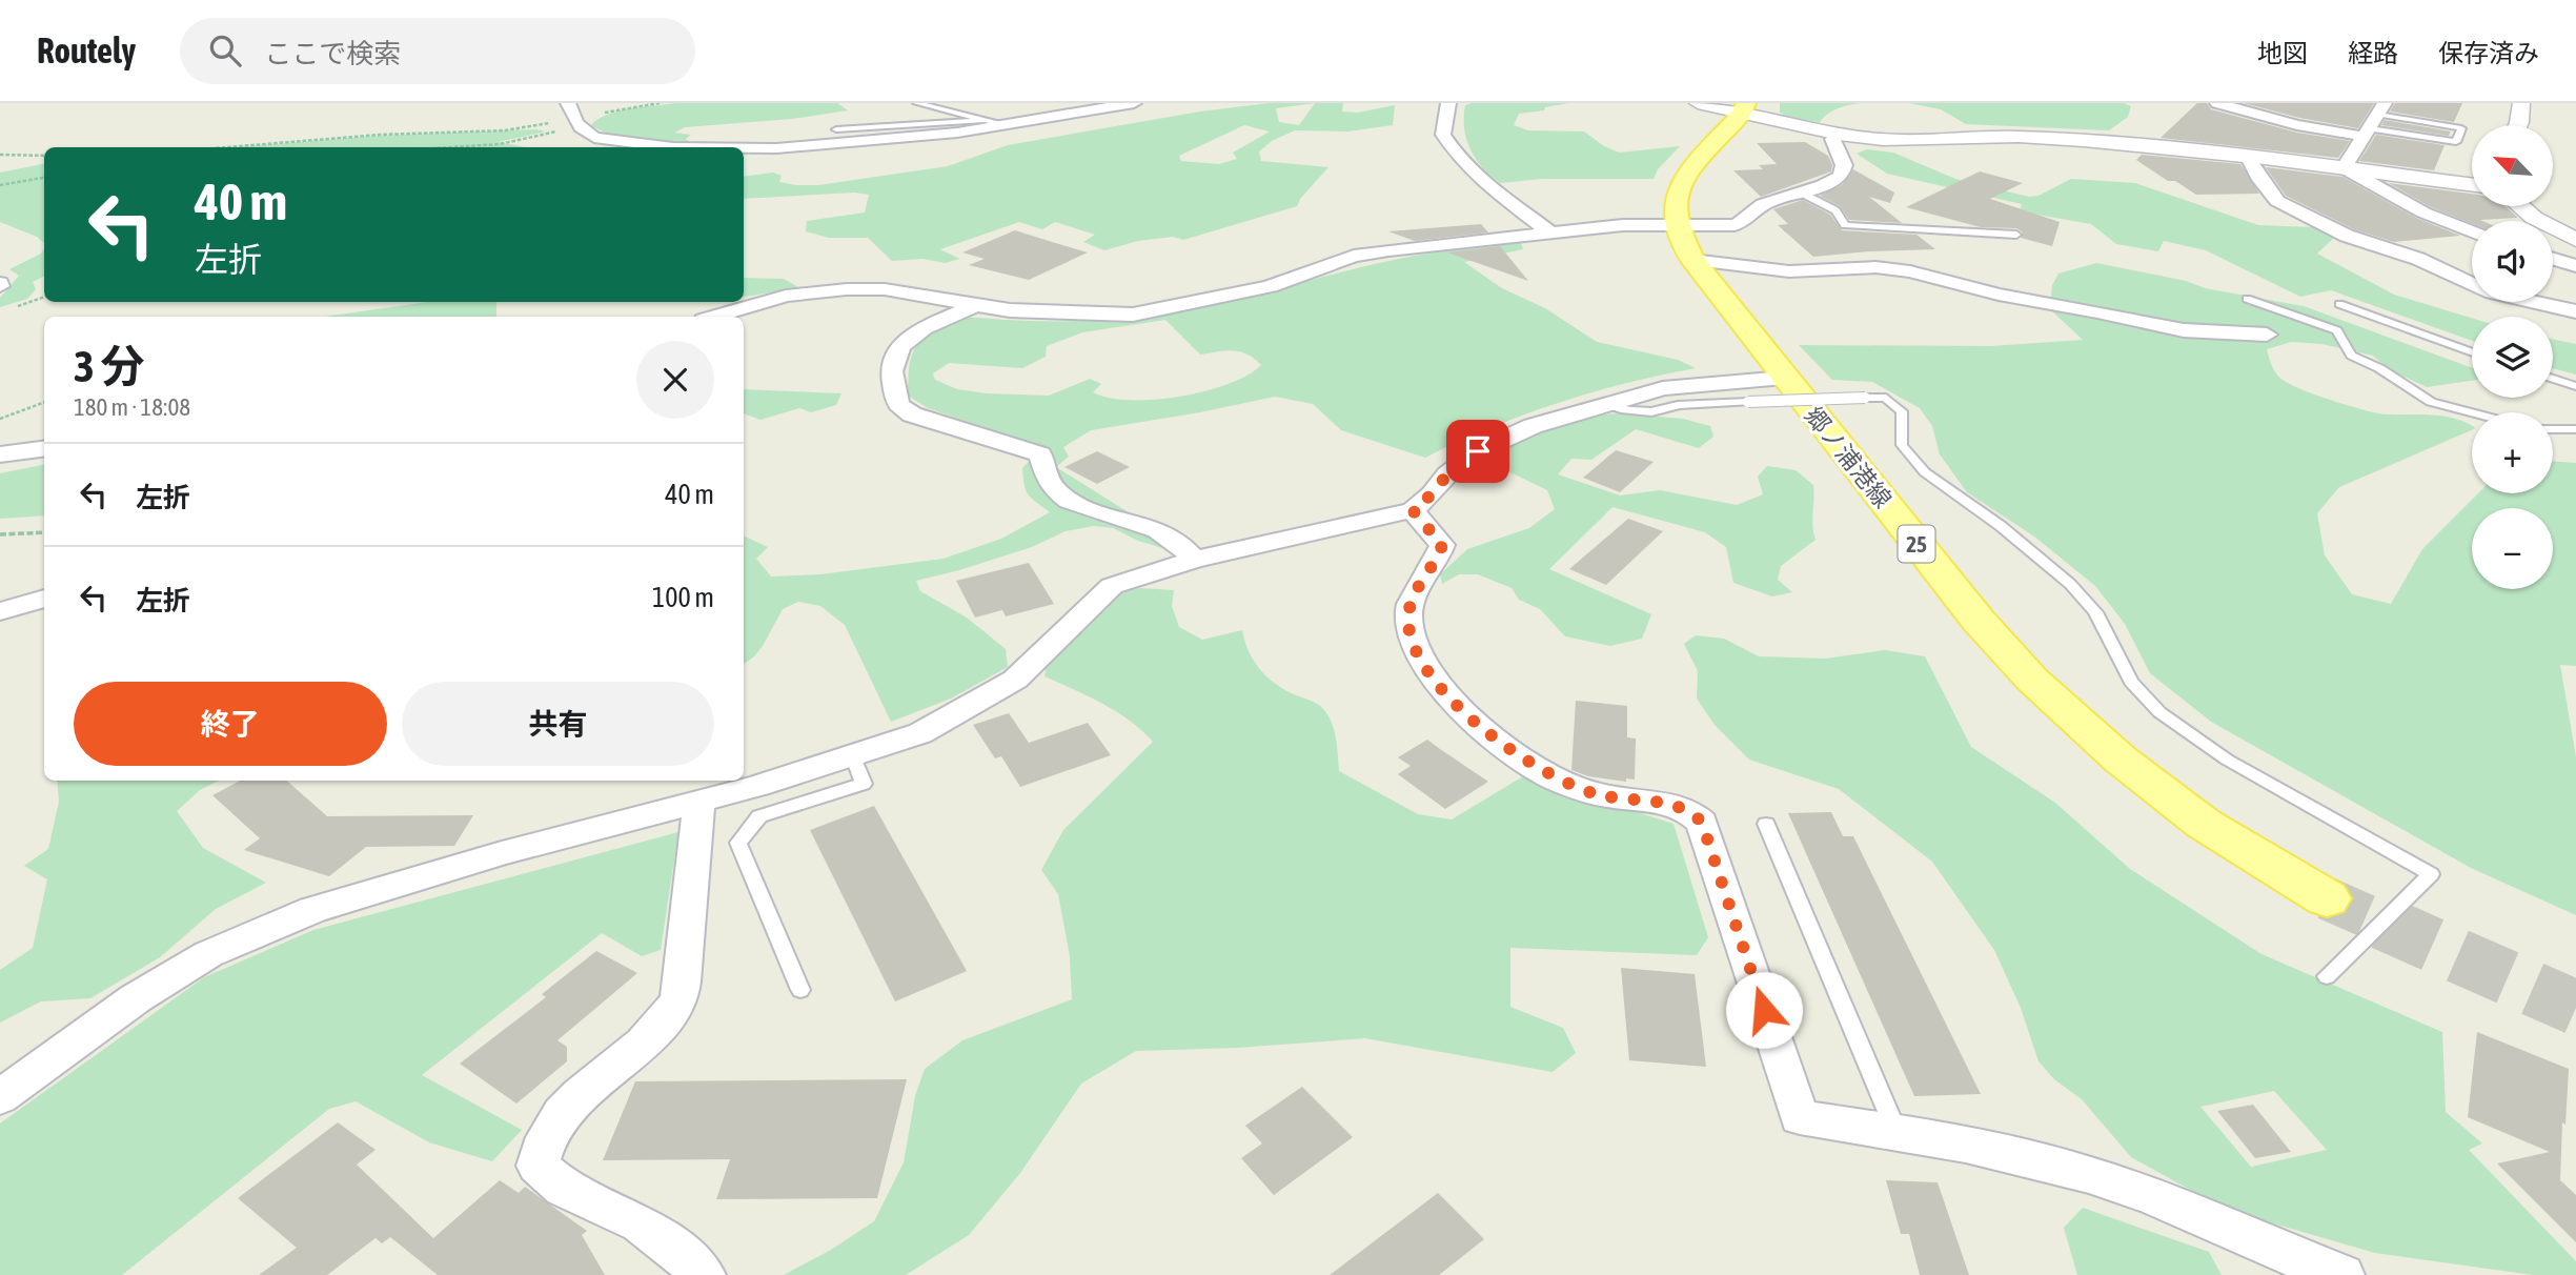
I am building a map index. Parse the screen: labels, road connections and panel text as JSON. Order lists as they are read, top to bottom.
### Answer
{
  "streets": {
    "main road": ["郷ノ浦港線", "25"]
  },
  "north": "top left",
  "page": {
    "header": "Routely",
    "search": "ここで検索",
    "nav": ["地図", "経路", "保存済み"],
    "map_buttons": ["+", "−"],
    "turn": ["40 m", "左折"],
    "heading": ["3 分", "180 m · 18:08"],
    "list": [
      {
        "name": "左折",
        "value": "40 m"
      },
      {
        "name": "左折",
        "value": "100 m"
      }
    ],
    "buttons": ["終了", "共有"]
  }
}
